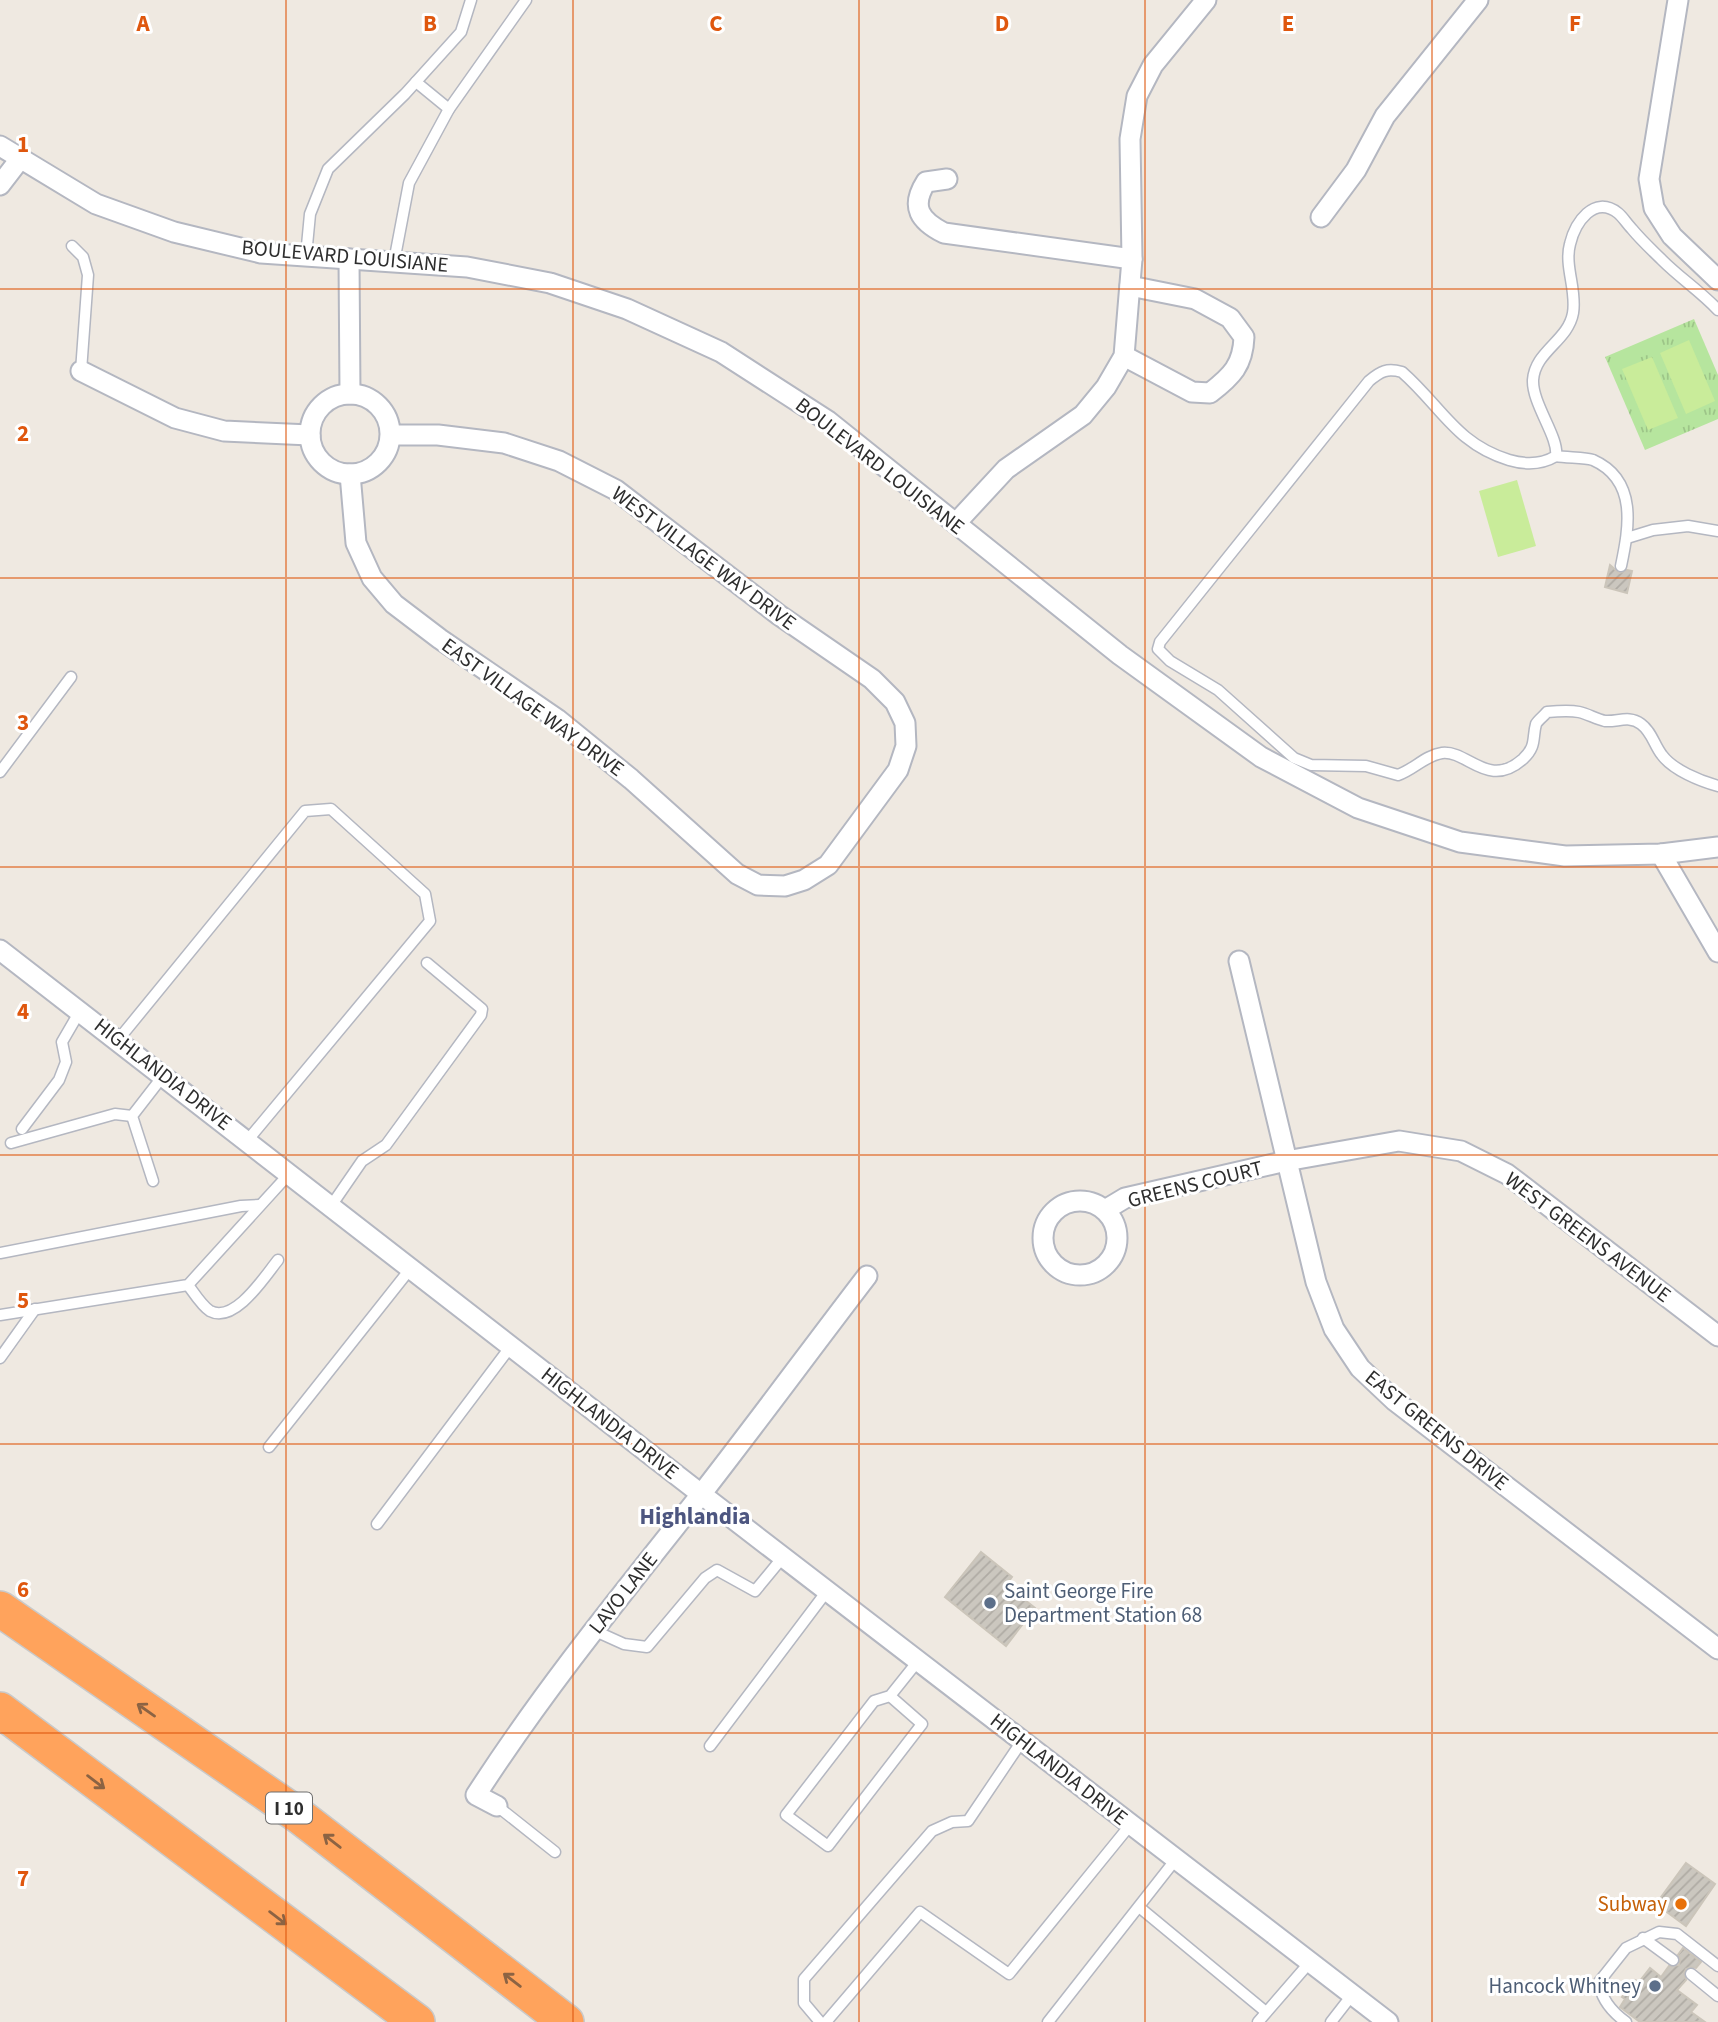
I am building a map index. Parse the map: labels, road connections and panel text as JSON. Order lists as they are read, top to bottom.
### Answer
{
  "streets": {
    "highway": ["I 10"],
    "street": [
      "BOULEVARD LOUISIANE",
      "WEST VILLAGE WAY DRIVE",
      "EAST VILLAGE WAY DRIVE",
      "HIGHLANDIA DRIVE",
      "GREENS COURT",
      "WEST GREENS AVENUE",
      "EAST GREENS DRIVE",
      "LAVO LANE"
    ]
  },
  "crossings": [
    ["WEST VILLAGE WAY DRIVE", "EAST VILLAGE WAY DRIVE"],
    ["HIGHLANDIA DRIVE", "LAVO LANE"],
    ["GREENS COURT", "WEST GREENS AVENUE"],
    ["GREENS COURT", "EAST GREENS DRIVE"],
    ["WEST GREENS AVENUE", "EAST GREENS DRIVE"]
  ],
  "districts": ["Highlandia"],
  "places": ["Saint George Fire Department Station 68", "Subway", "Hancock Whitney"],
  "grid": {
    "columns": [
      "A",
      "B",
      "C",
      "D",
      "E",
      "F"
    ],
    "rows": [
      "1",
      "2",
      "3",
      "4",
      "5",
      "6",
      "7"
    ]
  }
}
